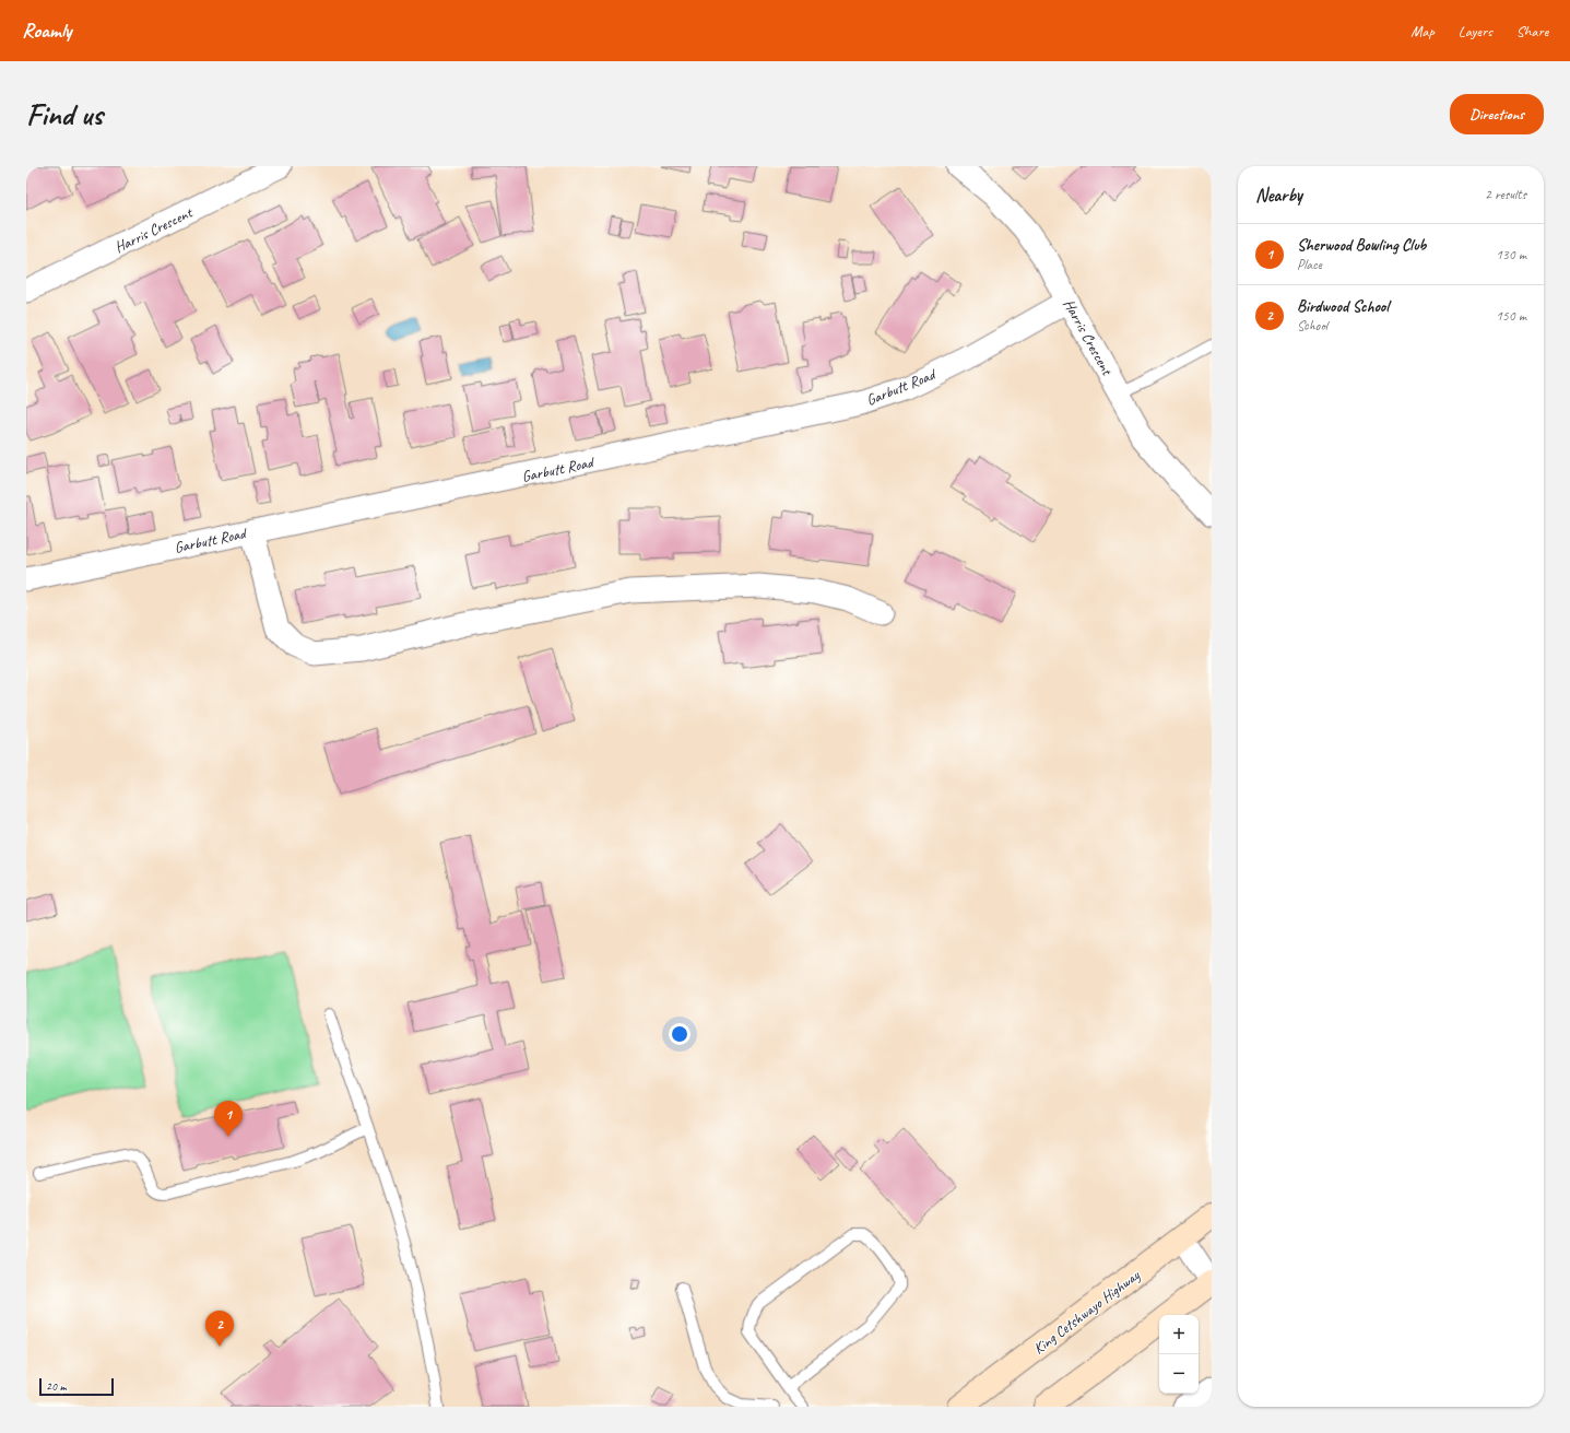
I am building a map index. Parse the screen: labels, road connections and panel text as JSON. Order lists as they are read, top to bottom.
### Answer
{
  "streets": {
    "main road": ["King Cetshwayo Highway"],
    "street": ["Harris Crescent", "Garbutt Road"]
  },
  "crossings": [
    ["Harris Crescent", "Garbutt Road"]
  ],
  "scale_bar": "20 m",
  "page": {
    "header": "Roamly",
    "nav": ["Map", "Layers", "Share"],
    "buttons": "Directions",
    "title": "Find us",
    "heading": ["Nearby", "2 results"],
    "list": [
      {
        "mark": "1",
        "name": "Sherwood Bowling Club",
        "note": "Place",
        "value": "130 m"
      },
      {
        "mark": "2",
        "name": "Birdwood School",
        "note": "School",
        "value": "150 m"
      }
    ],
    "pins": ["1", "2"],
    "map_buttons": ["+", "−"],
    "scale": "20 m"
  }
}
